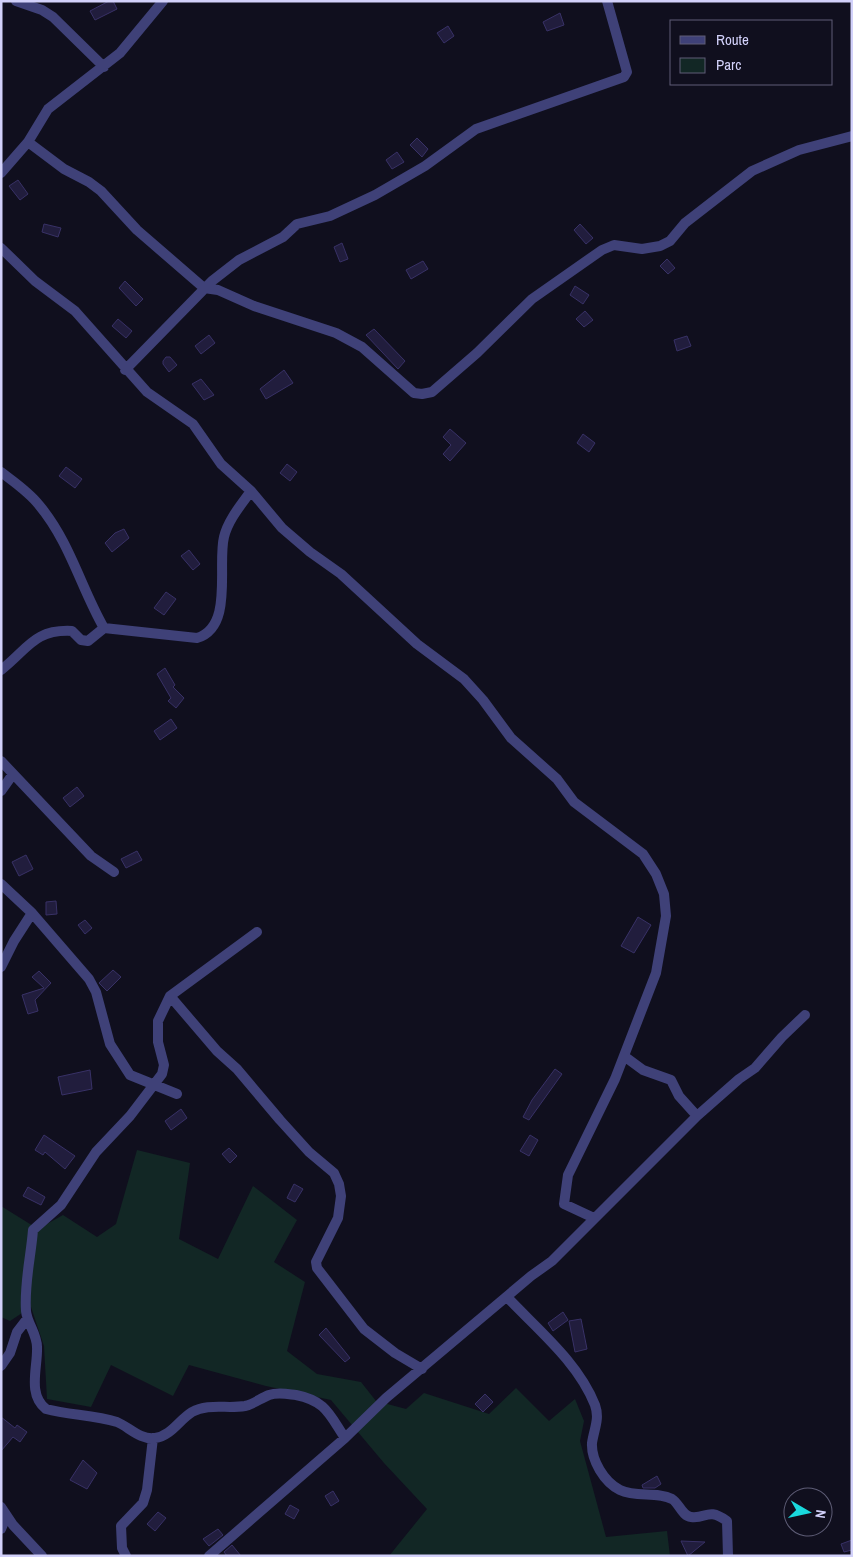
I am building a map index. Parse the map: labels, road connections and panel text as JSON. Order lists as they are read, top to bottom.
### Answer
{
  "legend": ["Route", "Parc"],
  "north": "right"
}
